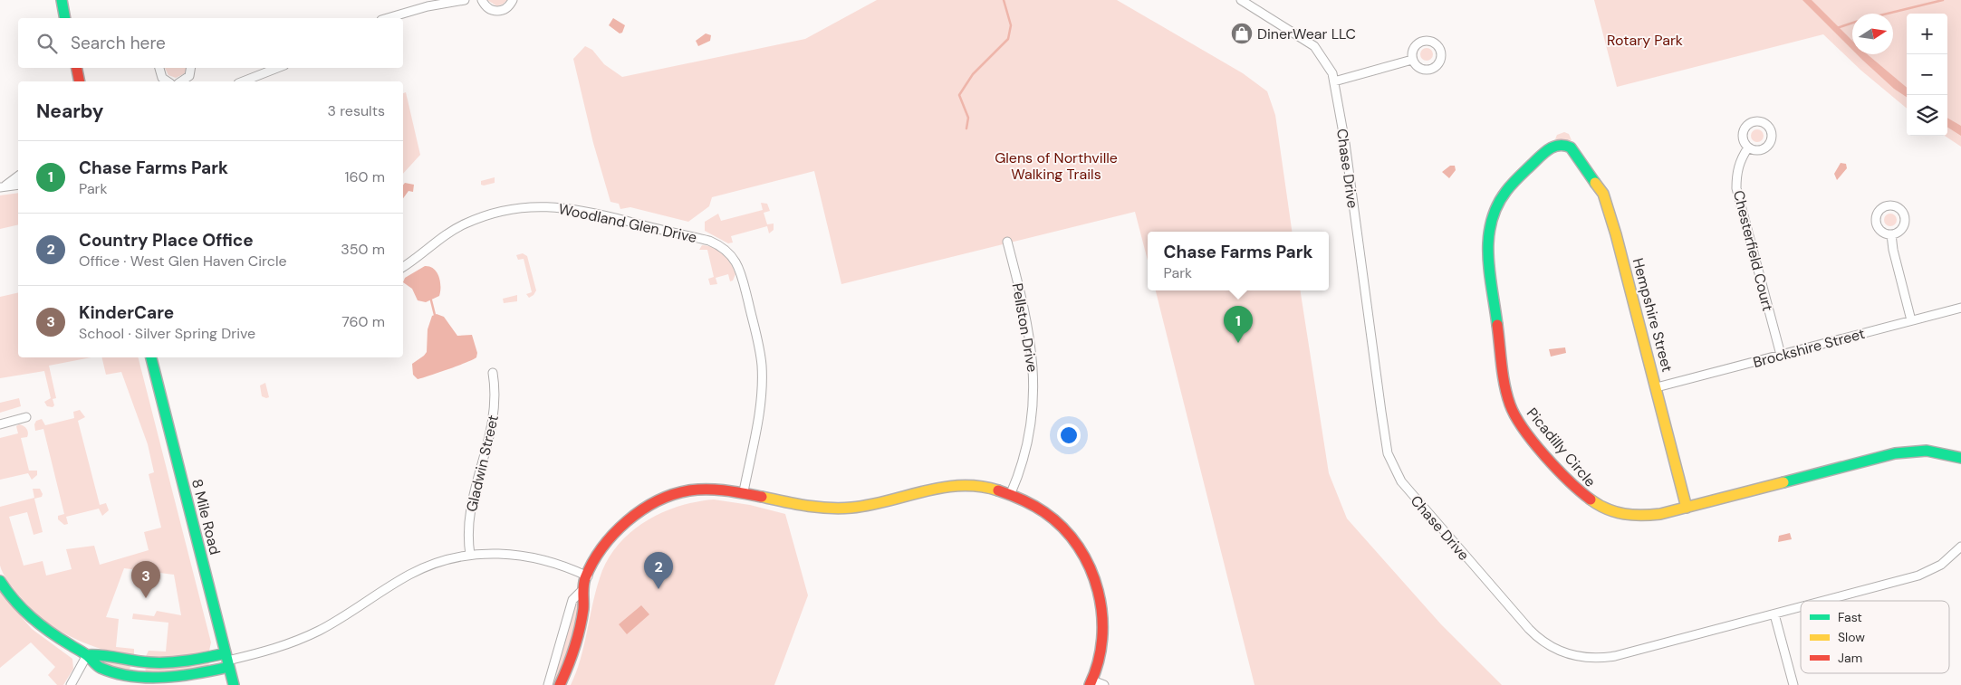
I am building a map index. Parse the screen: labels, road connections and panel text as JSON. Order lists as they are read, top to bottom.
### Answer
{
  "streets": {
    "street": [
      "Chase Drive",
      "Woodland Glen Drive",
      "Chesterfield Court",
      "Hempshire Street",
      "Pellston Drive",
      "Brockshire Street",
      "Picadilly Circle",
      "Gladwin Street",
      "8 Mile Road"
    ]
  },
  "crossings": [
    ["Chesterfield Court", "Brockshire Street"],
    ["Hempshire Street", "Brockshire Street"],
    ["Hempshire Street", "Picadilly Circle"]
  ],
  "parks": ["Rotary Park", "Glens of Northville Walking Trails"],
  "places": {
    "shop": ["DinerWear LLC"]
  },
  "legend": ["Fast", "Slow", "Jam"],
  "north": "right",
  "page": {
    "map_buttons": ["+", "−"],
    "search": "Search here",
    "heading": ["Nearby", "3 results"],
    "list": [
      {
        "mark": "1",
        "name": "Chase Farms Park",
        "note": "Park",
        "value": "160 m"
      },
      {
        "mark": "2",
        "name": "Country Place Office",
        "note": "Office · West Glen Haven Circle",
        "value": "350 m"
      },
      {
        "mark": "3",
        "name": "KinderCare",
        "note": "School · Silver Spring Drive",
        "value": "760 m"
      }
    ],
    "popup": ["Chase Farms Park", "Park"],
    "pins": ["1", "2", "3"]
  }
}
